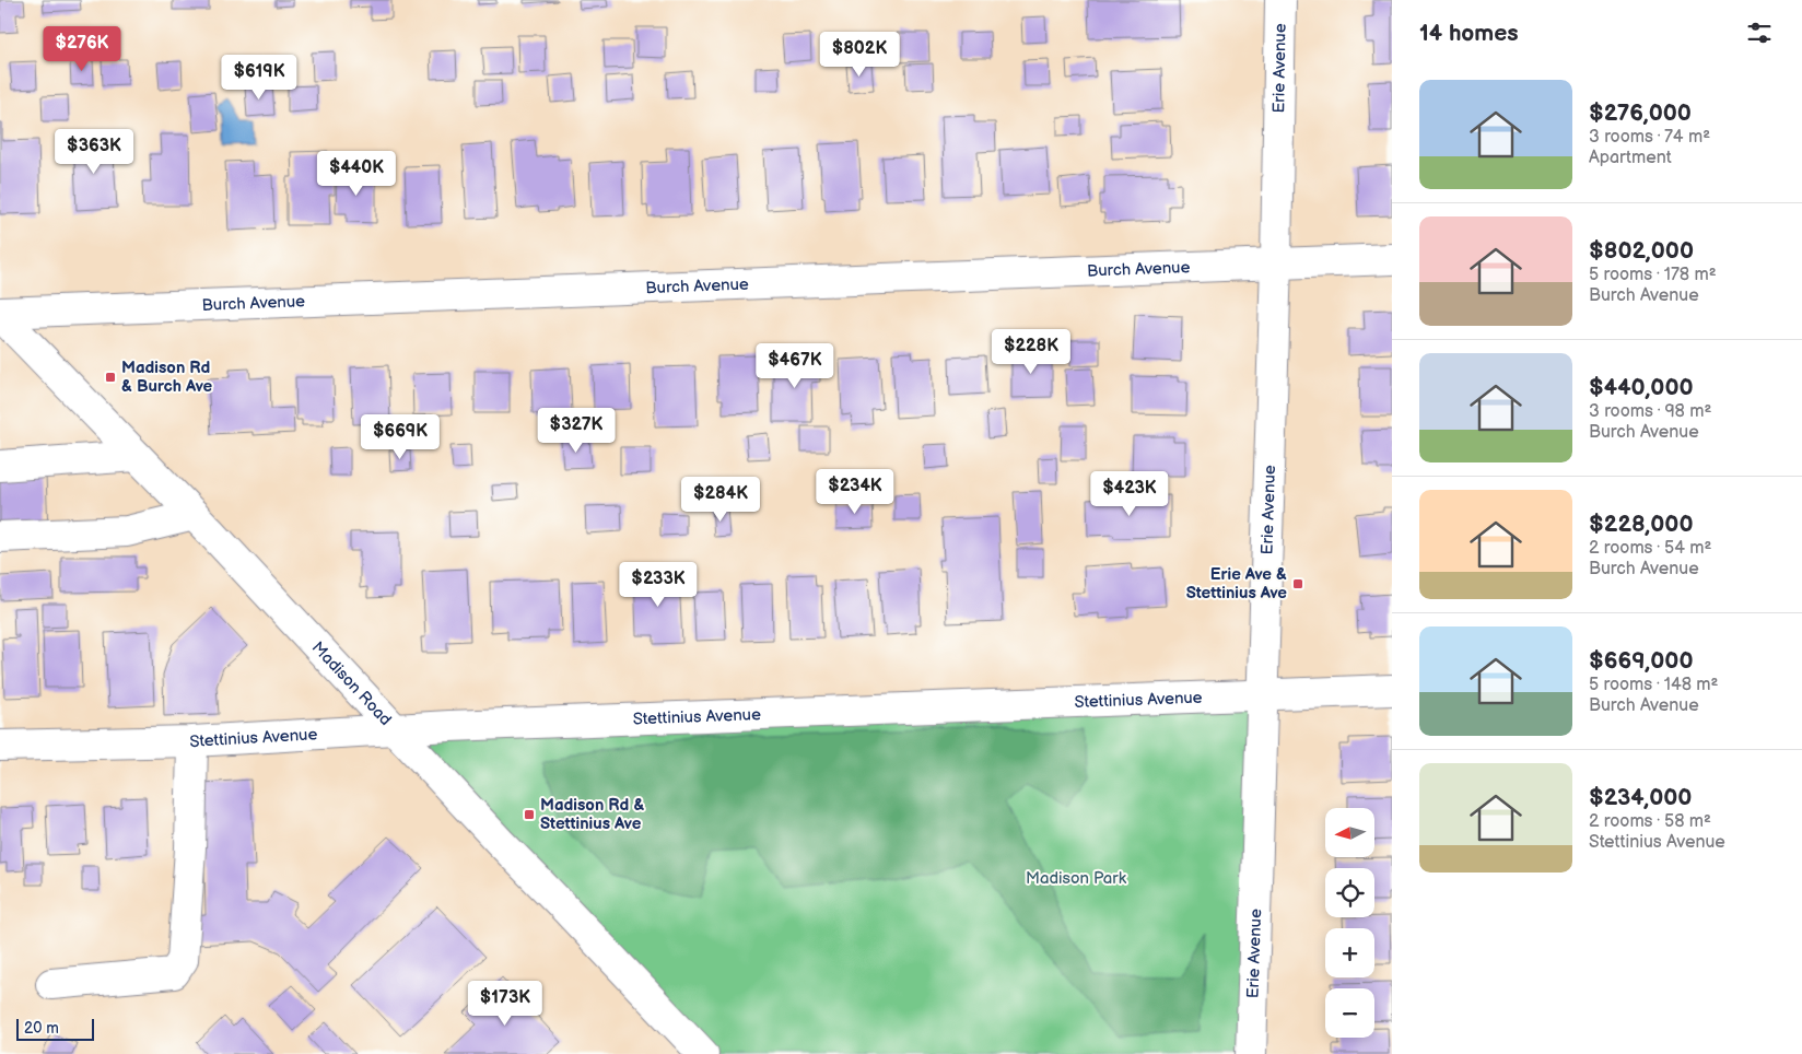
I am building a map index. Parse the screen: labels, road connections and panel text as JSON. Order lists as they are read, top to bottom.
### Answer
{
  "streets": {
    "street": [
      "Erie Avenue",
      "Burch Avenue",
      "Madison Road",
      "Stettinius Avenue"
    ]
  },
  "crossings": [
    ["Erie Avenue", "Burch Avenue"],
    ["Erie Avenue", "Stettinius Avenue"],
    ["Burch Avenue", "Madison Road"],
    ["Madison Road", "Stettinius Avenue"]
  ],
  "parks": ["Madison Park"],
  "places": {
    "transit": ["Madison Rd & Burch Ave", "Erie Ave & Stettinius Ave", "Madison Rd & Stettinius Ave"]
  },
  "scale_bar": "20 m",
  "north": "left",
  "page": {
    "heading": "14 homes",
    "price": [
      "$276K",
      "$802K",
      "$619K",
      "$363K",
      "$440K",
      "$228K",
      "$467K",
      "$327K",
      "$669K",
      "$234K",
      "$423K",
      "$284K",
      "$233K",
      "$173K"
    ],
    "list": [
      {
        "name": "$276,000",
        "note": "3 rooms · 74 m² · Apartment"
      },
      {
        "name": "$802,000",
        "note": "5 rooms · 178 m² · Burch Avenue"
      },
      {
        "name": "$440,000",
        "note": "3 rooms · 98 m² · Burch Avenue"
      },
      {
        "name": "$228,000",
        "note": "2 rooms · 54 m² · Burch Avenue"
      },
      {
        "name": "$669,000",
        "note": "5 rooms · 148 m² · Burch Avenue"
      },
      {
        "name": "$234,000",
        "note": "2 rooms · 58 m² · Stettinius Avenue"
      }
    ],
    "map_buttons": ["+", "−"],
    "scale": "20 m"
  }
}
